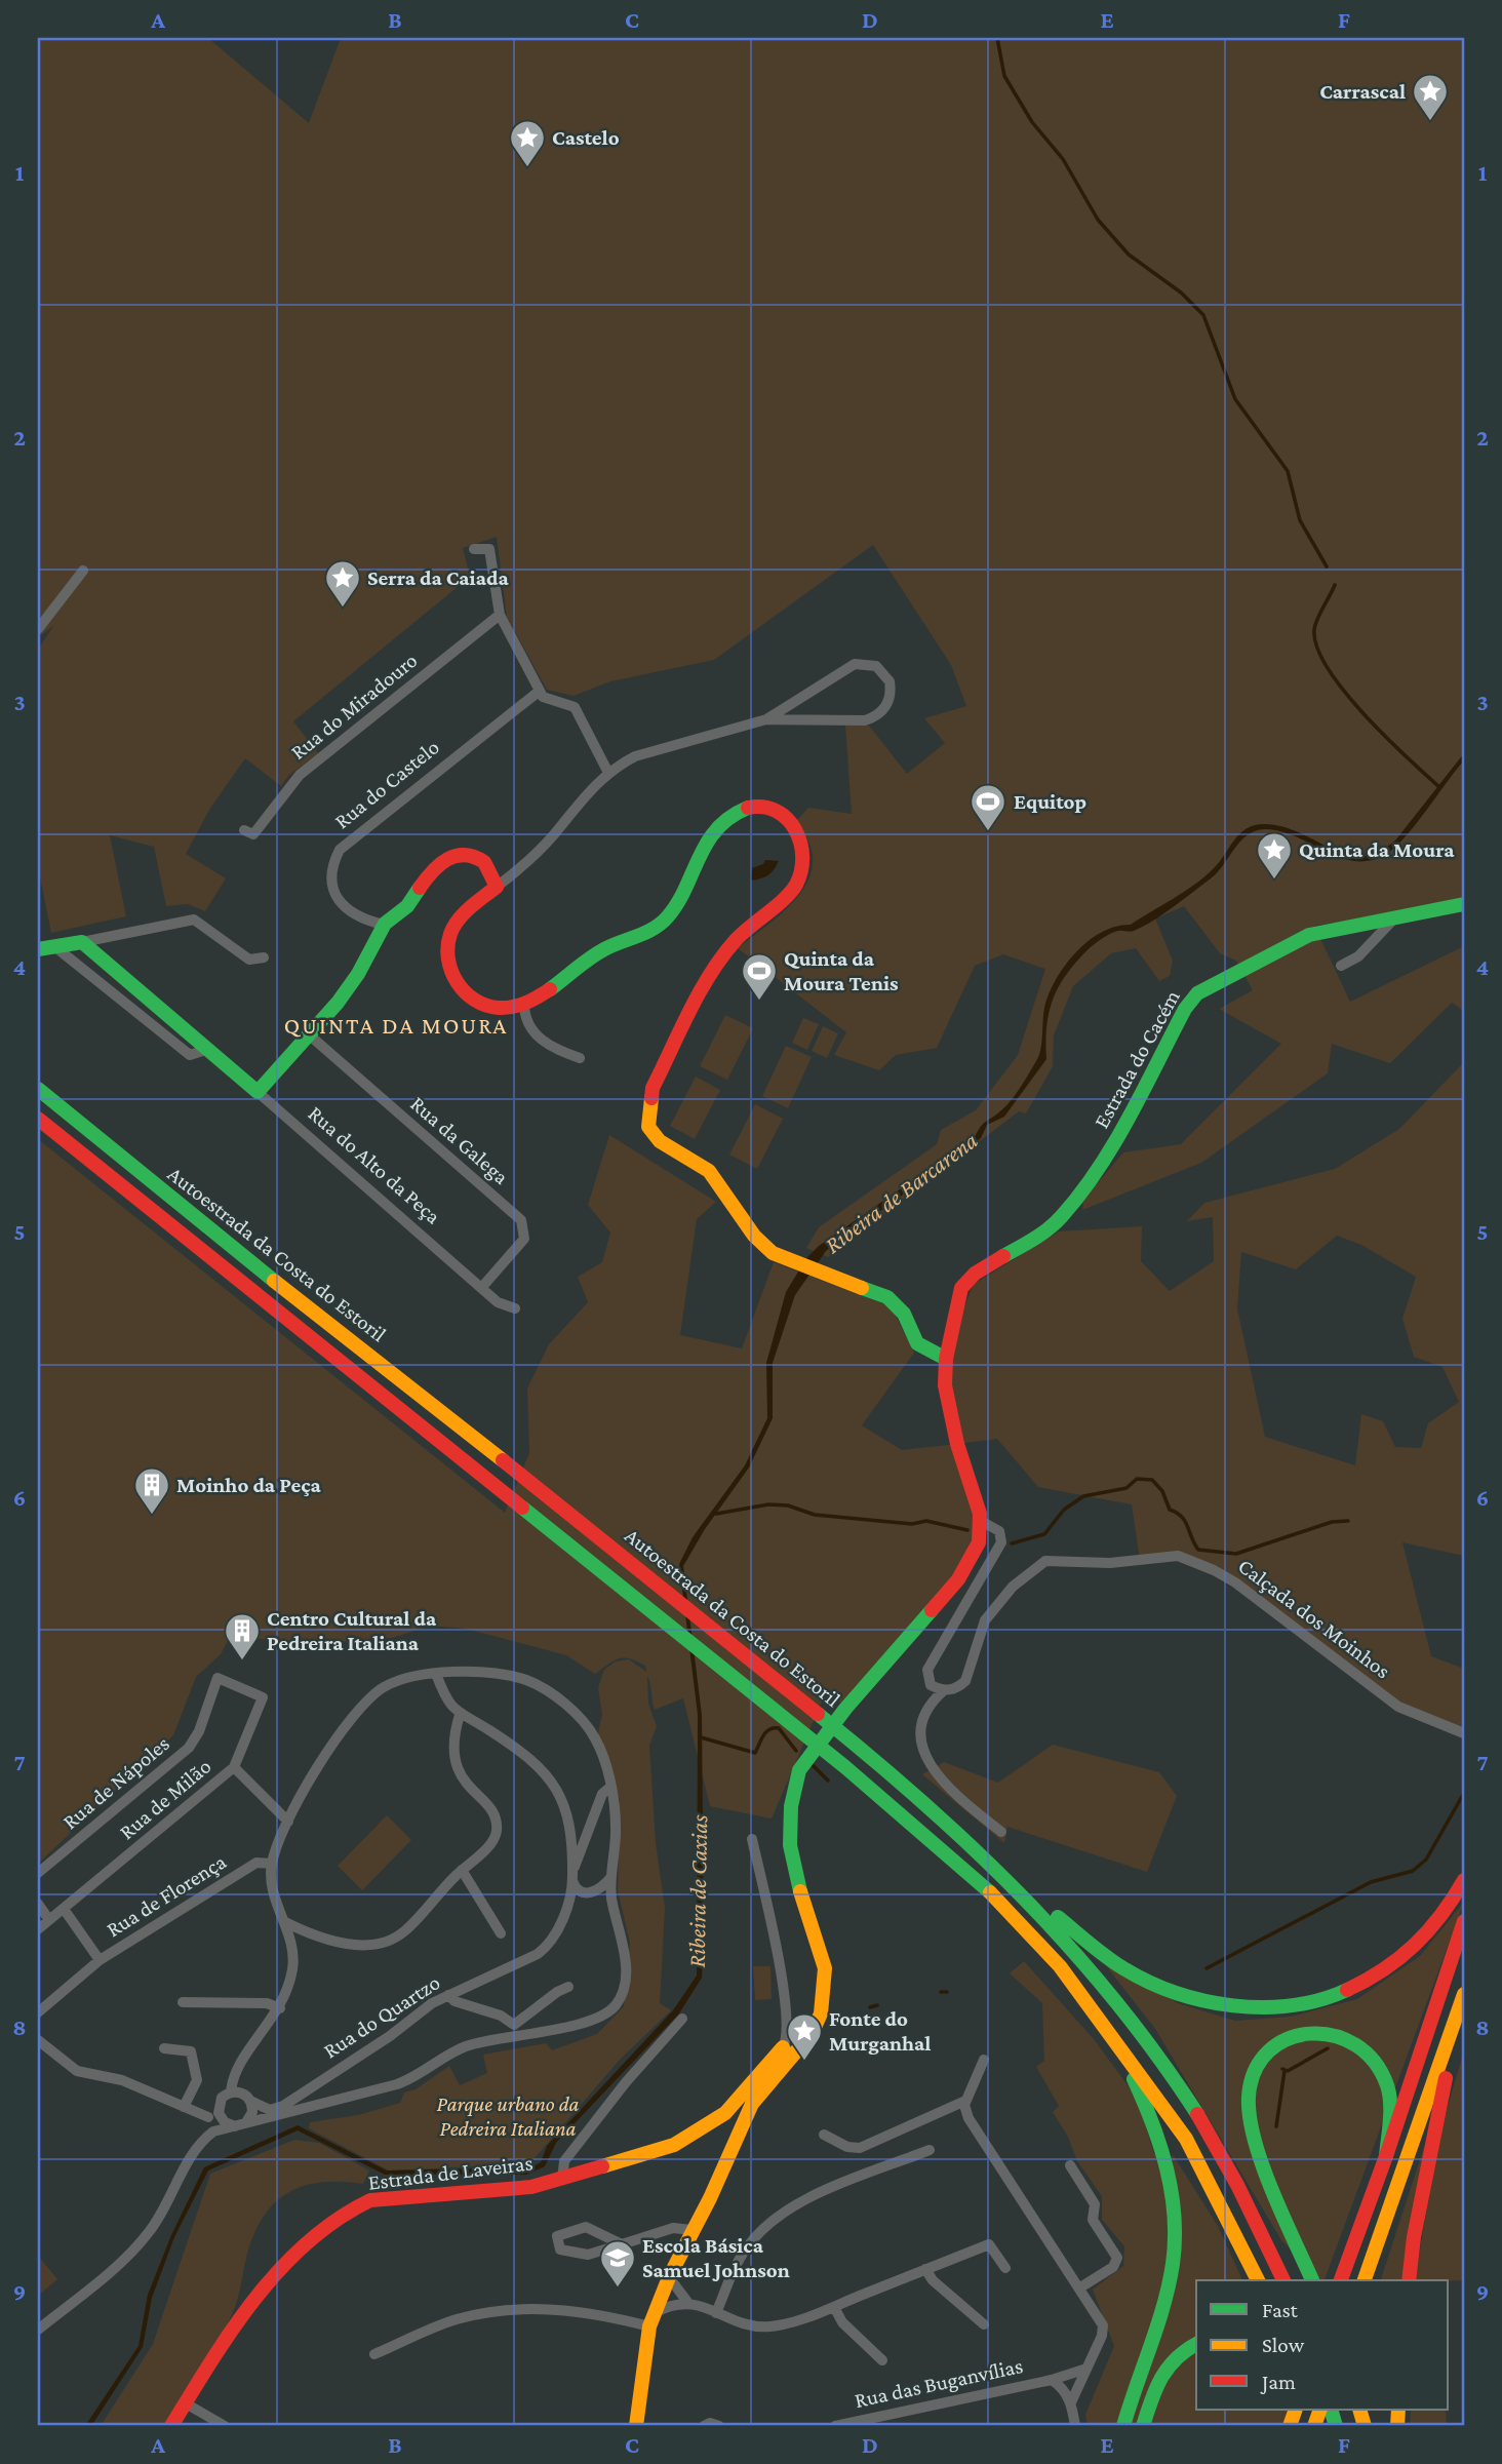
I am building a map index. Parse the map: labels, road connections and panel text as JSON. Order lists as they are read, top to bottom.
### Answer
{
  "streets": {
    "main road": [
      "Estrada do Cacém",
      "Rua do Alto da Peça",
      "Autoestrada da Costa do Estoril",
      "Estrada de Laveiras"
    ],
    "street": [
      "Rua do Miradouro",
      "Rua do Castelo",
      "Rua da Galega",
      "Calçada dos Moinhos",
      "Rua de Nápoles",
      "Rua de Milão",
      "Rua de Florença",
      "Rua do Quartzo",
      "Rua das Buganvílias"
    ]
  },
  "crossings": [
    ["Rua da Galega", "Rua do Alto da Peça"],
    ["Rua de Nápoles", "Rua de Milão"],
    ["Rua de Milão", "Rua de Florença"]
  ],
  "districts": ["QUINTA DA MOURA"],
  "water": ["Ribeira de Barcarena", "Ribeira de Caxias"],
  "parks": ["Parque urbano da Pedreira Italiana"],
  "places": {
    "place": [
      "Carrascal",
      "Castelo",
      "Serra da Caiada",
      "Quinta da Moura",
      "Fonte do Murganhal"
    ],
    "sports": ["Equitop", "Quinta da Moura Tenis"],
    "building": ["Moinho da Peça", "Centro Cultural da Pedreira Italiana"],
    "school or university": ["Escola Básica Samuel Johnson"]
  },
  "legend": ["Fast", "Slow", "Jam"],
  "grid": {
    "columns": [
      "A",
      "B",
      "C",
      "D",
      "E",
      "F"
    ],
    "rows": [
      "1",
      "2",
      "3",
      "4",
      "5",
      "6",
      "7",
      "8",
      "9"
    ]
  }
}
